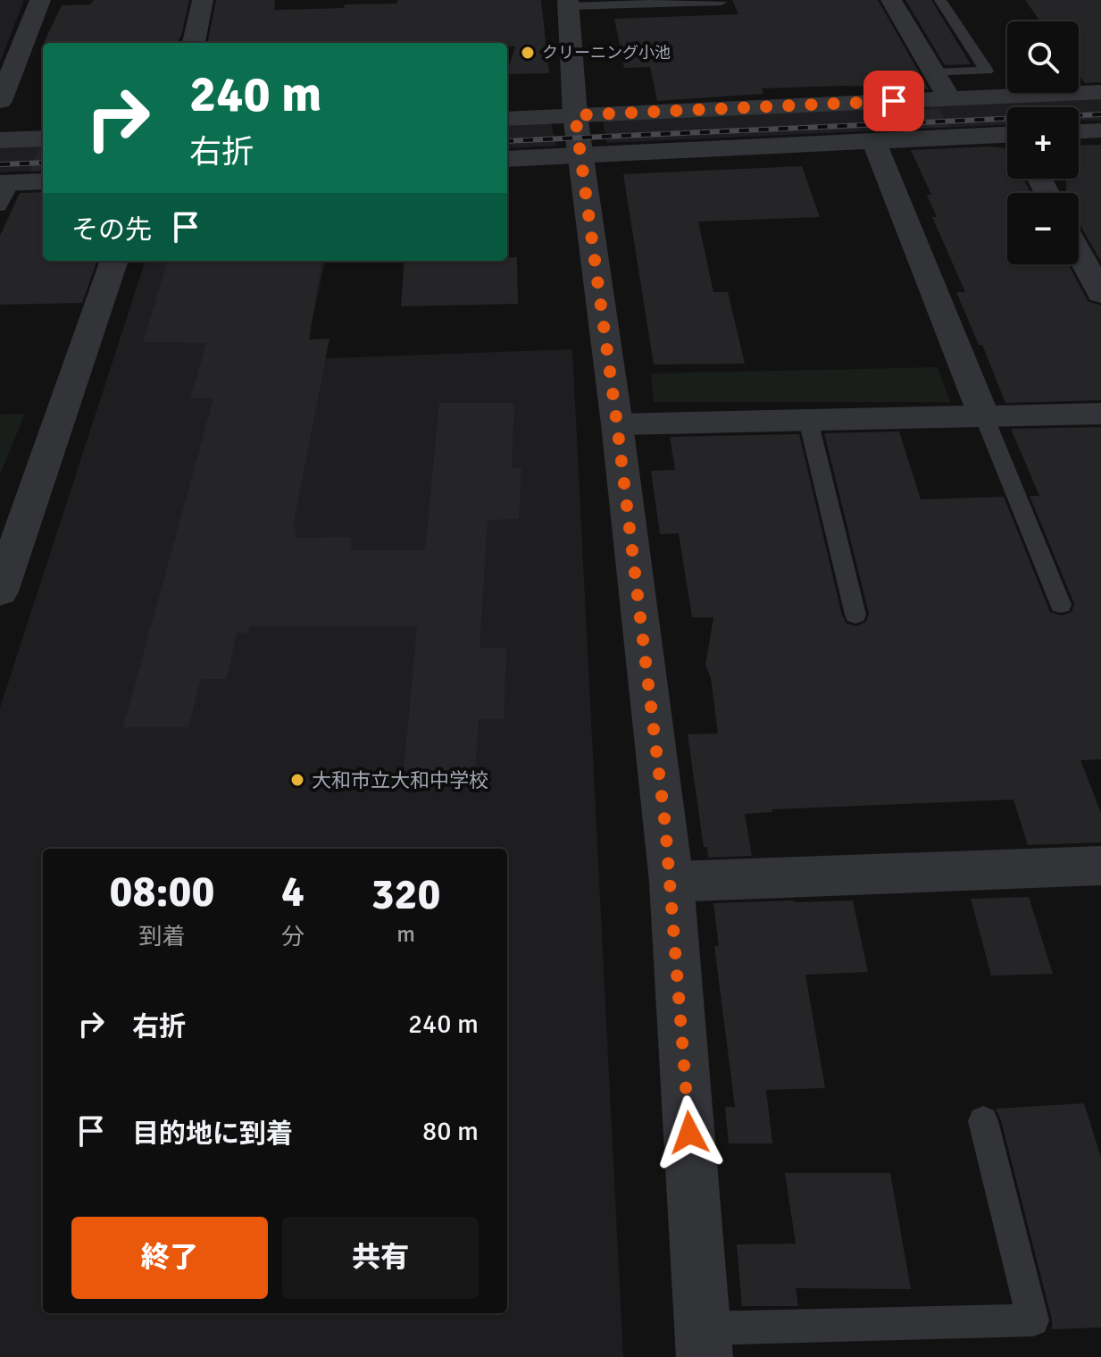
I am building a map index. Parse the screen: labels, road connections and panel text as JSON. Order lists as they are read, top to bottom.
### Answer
{
  "places": ["クリーニング小池", "大和市立大和中学校"],
  "page": {
    "map_buttons": ["+", "−"],
    "turn": ["240 m", "右折"],
    "then": "その先",
    "eta": [
      "08:00",
      "到着",
      "4",
      "分",
      "320",
      "m"
    ],
    "list": [
      {
        "name": "右折",
        "value": "240 m"
      },
      {
        "name": "目的地に到着",
        "value": "80 m"
      }
    ],
    "buttons": ["終了", "共有"]
  }
}
